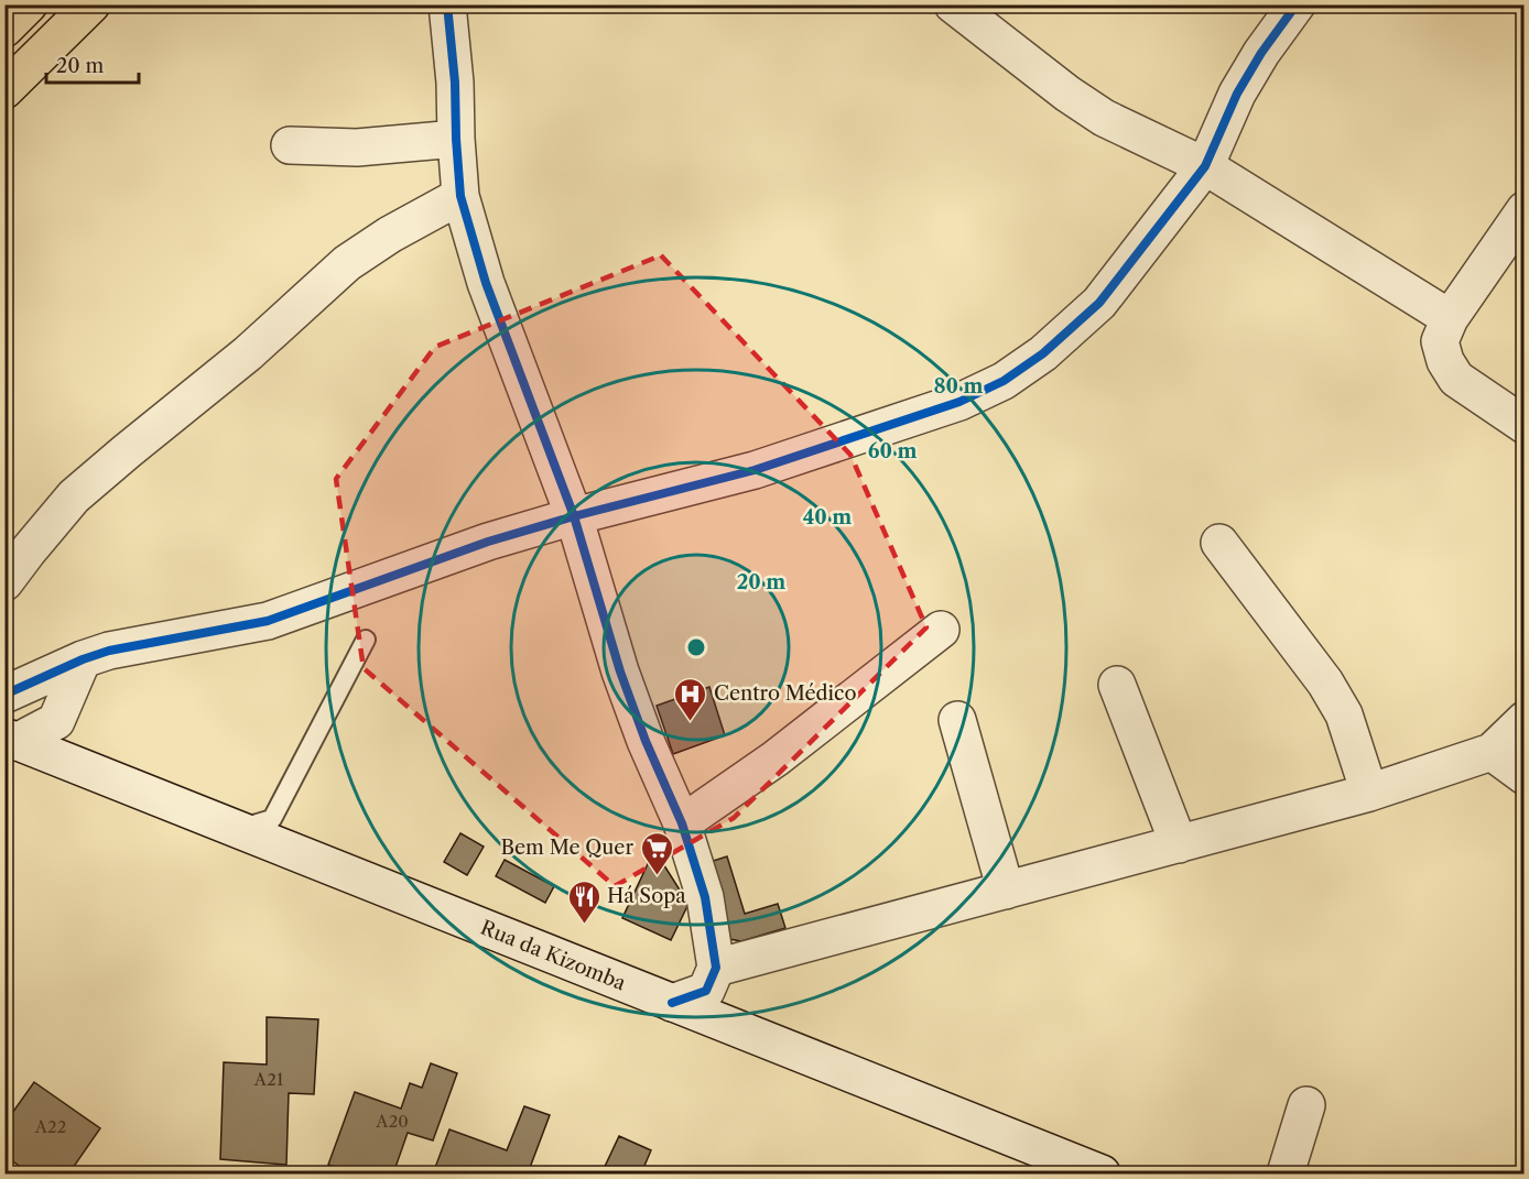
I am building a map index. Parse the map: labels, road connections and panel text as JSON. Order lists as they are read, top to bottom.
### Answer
{
  "streets": {
    "street": ["Rua da Kizomba"]
  },
  "places": {
    "hospital": ["Centro Médico"],
    "supermarket": ["Bem Me Quer"],
    "restaurant": ["Há Sopa"]
  },
  "house_numbers": ["A21", "A20", "A22"],
  "scale_bar": "20 m",
  "rings": [
    "80 m",
    "60 m",
    "40 m",
    "20 m"
  ]
}
